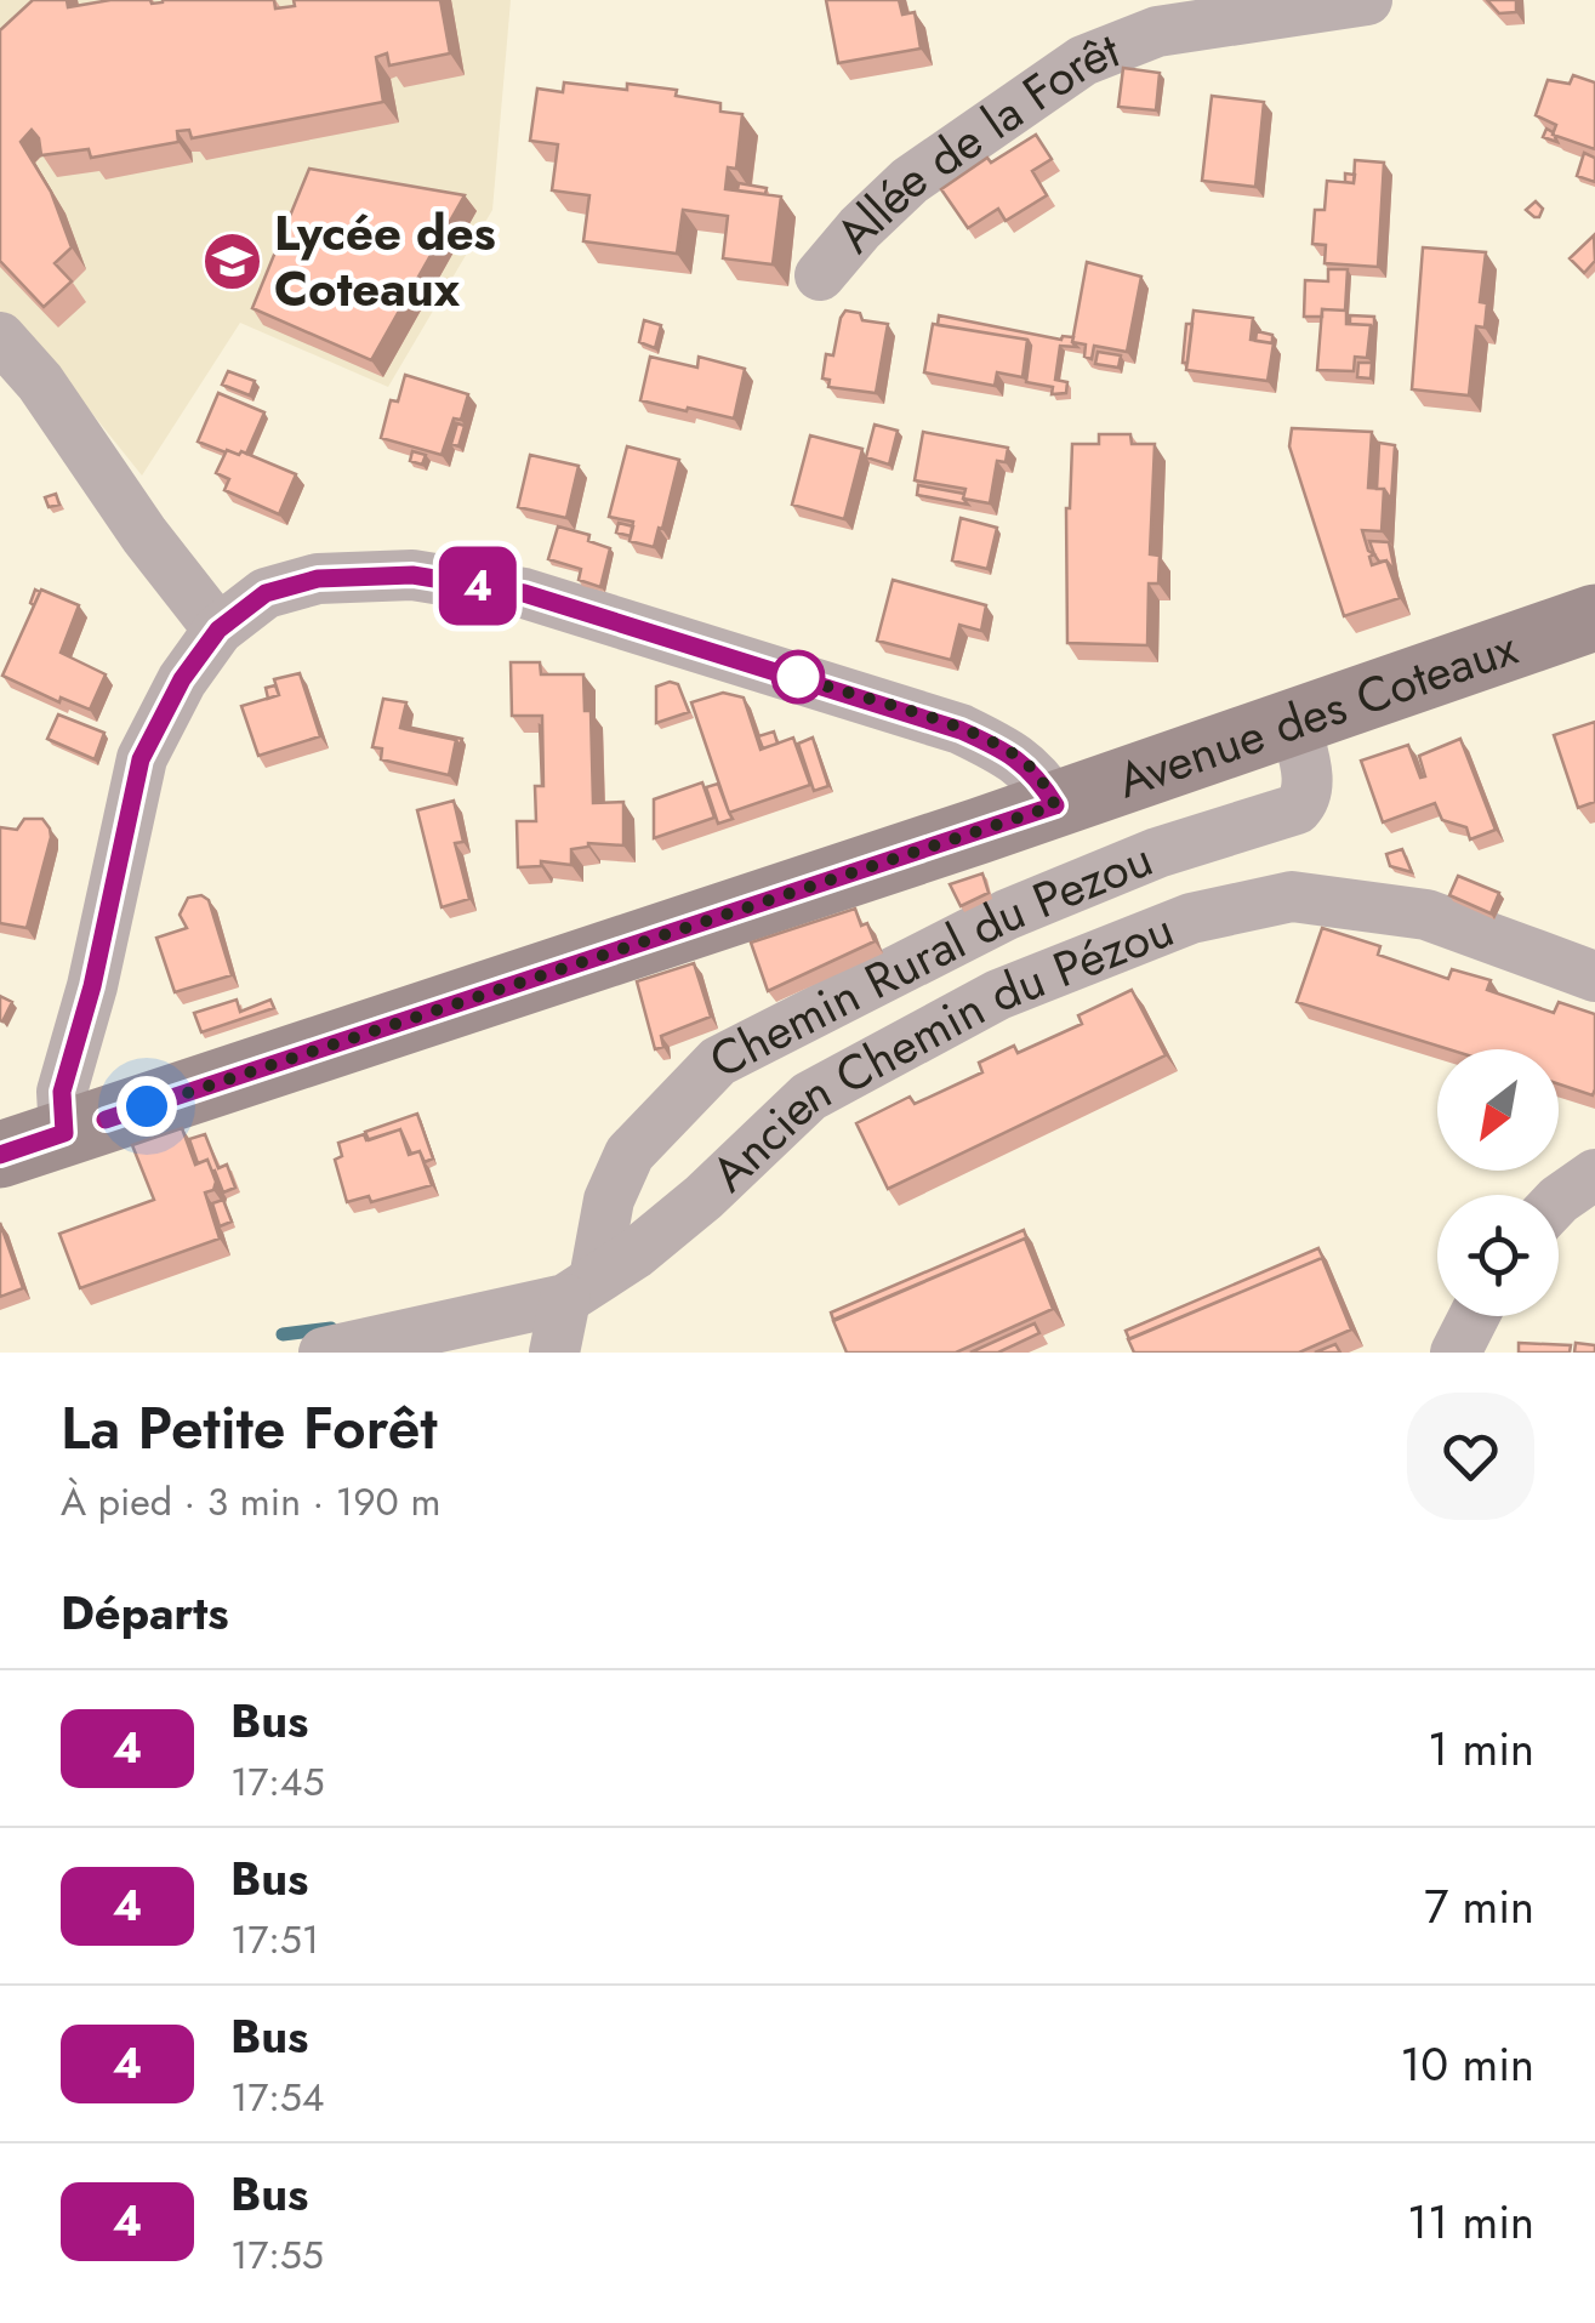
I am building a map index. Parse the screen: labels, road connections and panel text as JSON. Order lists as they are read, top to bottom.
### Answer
{
  "streets": {
    "main road": ["Avenue des Coteaux"],
    "street": ["Allée de la Forêt", "Chemin Rural du Pezou", "Ancien Chemin du Pézou"]
  },
  "crossings": [
    ["Avenue des Coteaux", "Chemin Rural du Pezou"],
    ["Chemin Rural du Pezou", "Ancien Chemin du Pézou"]
  ],
  "places": {
    "school or university": ["Lycée des Coteaux"]
  },
  "lines": ["bus line 4"],
  "north": "bottom left",
  "page": {
    "on_map": "4",
    "heading": [
      ["La Petite Forêt", "À pied · 3 min · 190 m"],
      "Départs"
    ],
    "list": [
      {
        "mark": "4",
        "name": "Bus",
        "note": "17:45",
        "value": "1 min"
      },
      {
        "mark": "4",
        "name": "Bus",
        "note": "17:51",
        "value": "7 min"
      },
      {
        "mark": "4",
        "name": "Bus",
        "note": "17:54",
        "value": "10 min"
      },
      {
        "mark": "4",
        "name": "Bus",
        "note": "17:55",
        "value": "11 min"
      }
    ]
  }
}
